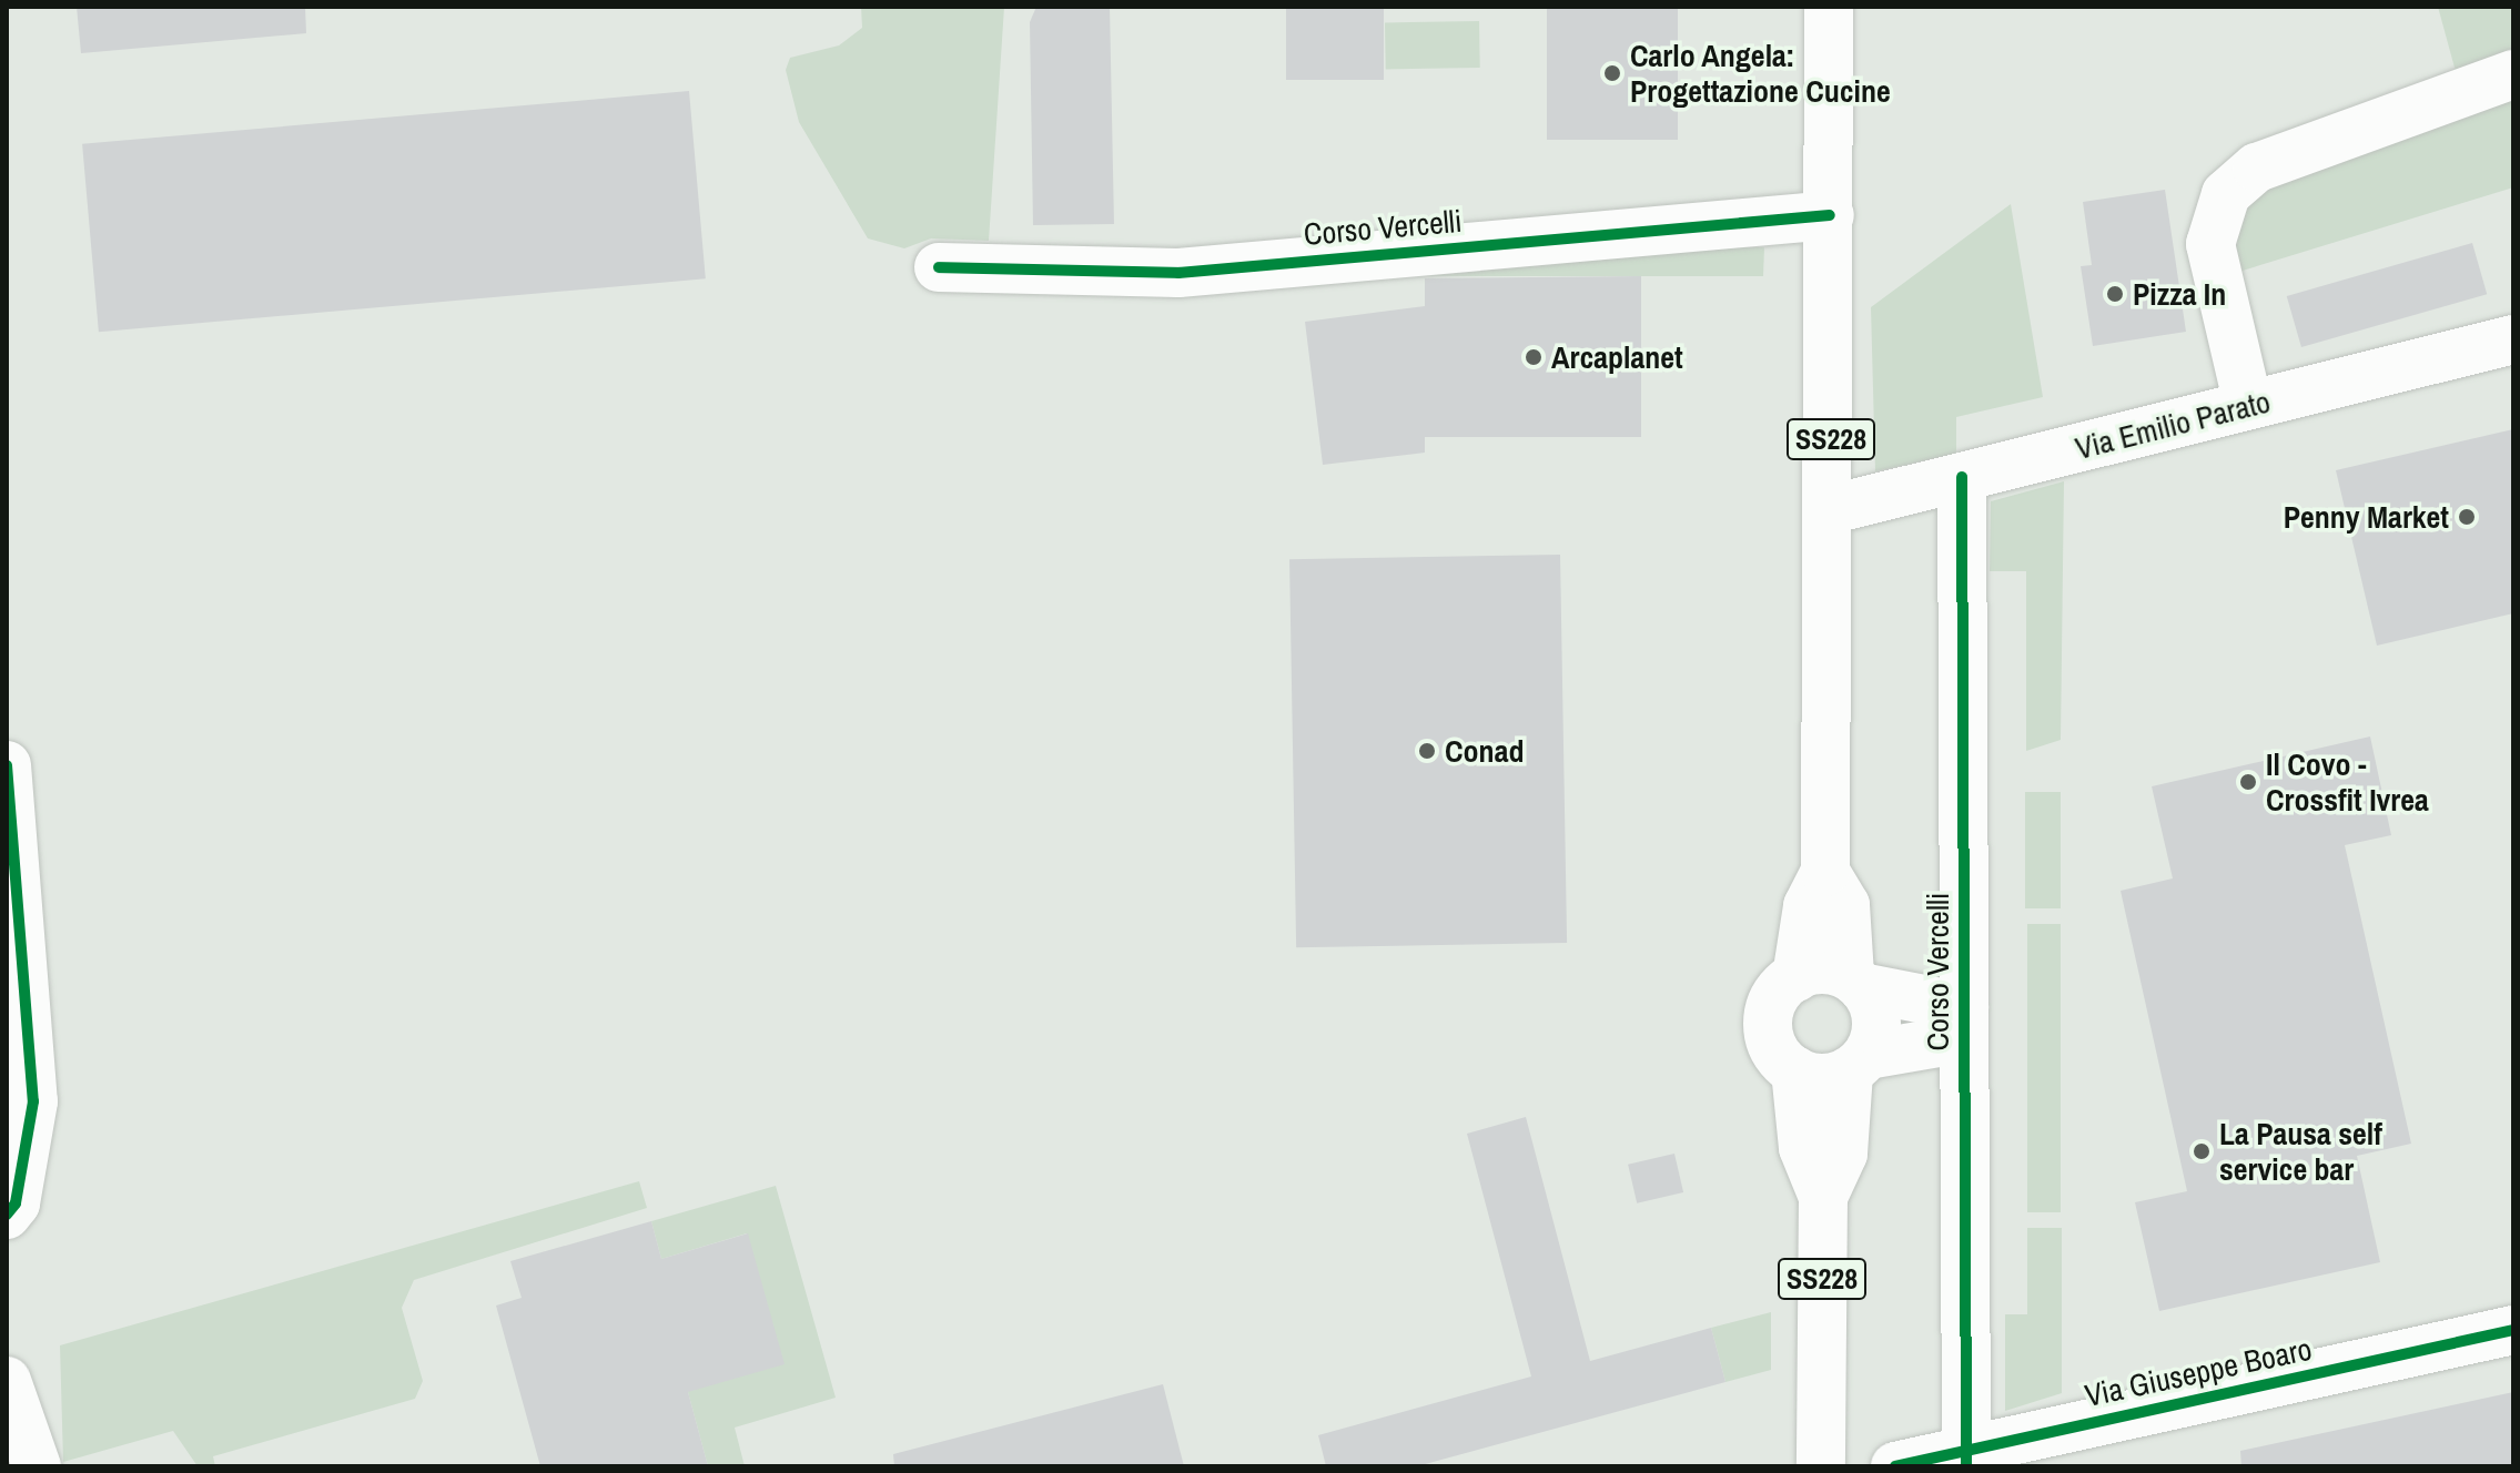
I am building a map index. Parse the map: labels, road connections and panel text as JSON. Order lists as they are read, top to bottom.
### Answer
{
  "streets": {
    "street": [
      "Corso Vercelli",
      "Via Emilio Parato",
      "SS228",
      "Via Giuseppe Boaro"
    ]
  },
  "crossings": [
    ["Corso Vercelli", "Via Emilio Parato"],
    ["Corso Vercelli", "SS228"],
    ["Corso Vercelli", "Via Giuseppe Boaro"],
    ["Via Emilio Parato", "SS228"]
  ],
  "places": [
    "Carlo Angela: Progettazione Cucine",
    "Pizza In",
    "Arcaplanet",
    "Penny Market",
    "Conad",
    "Il Covo - Crossfit Ivrea",
    "La Pausa self service bar"
  ]
}
